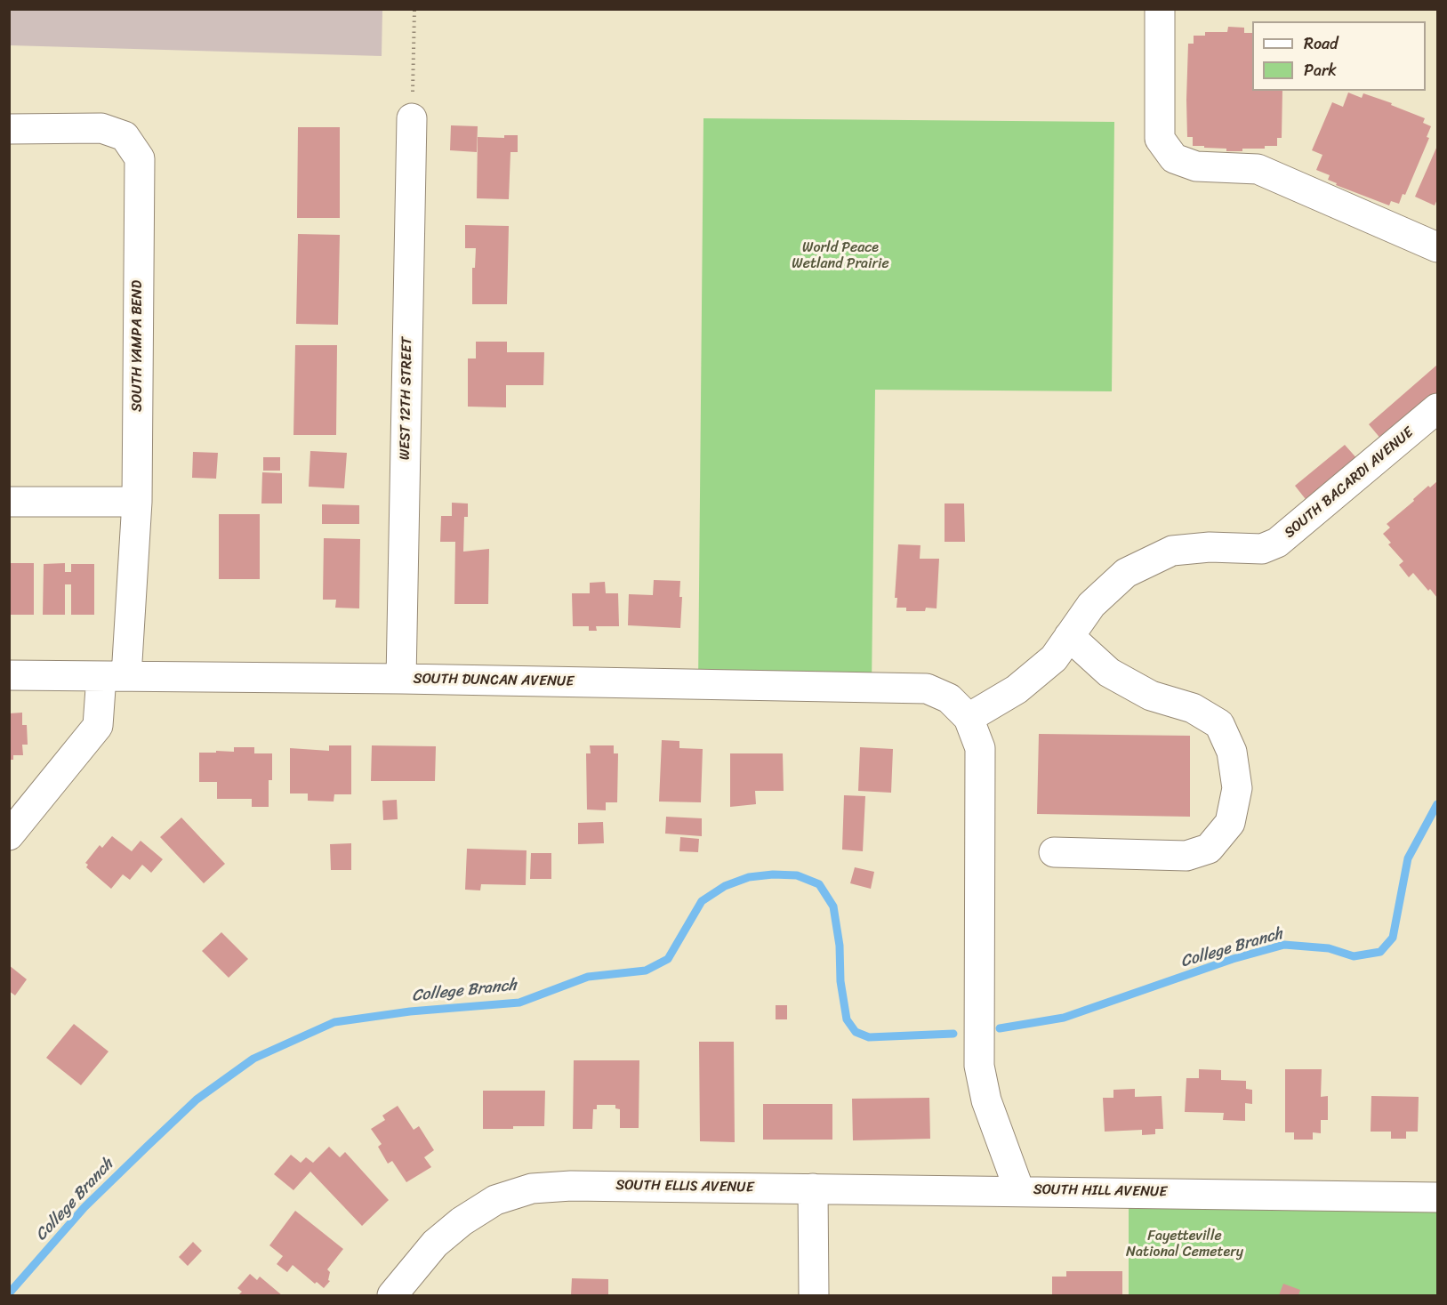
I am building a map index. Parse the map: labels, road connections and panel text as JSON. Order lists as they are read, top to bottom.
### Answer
{
  "streets": {
    "street": [
      "SOUTH YAMPA BEND",
      "WEST 12TH STREET",
      "SOUTH BACARDI AVENUE",
      "SOUTH DUNCAN AVENUE",
      "SOUTH ELLIS AVENUE",
      "SOUTH HILL AVENUE"
    ]
  },
  "crossings": [
    ["SOUTH YAMPA BEND", "SOUTH DUNCAN AVENUE"],
    ["WEST 12TH STREET", "SOUTH DUNCAN AVENUE"],
    ["SOUTH BACARDI AVENUE", "SOUTH DUNCAN AVENUE"],
    ["SOUTH BACARDI AVENUE", "SOUTH HILL AVENUE"],
    ["SOUTH DUNCAN AVENUE", "SOUTH HILL AVENUE"],
    ["SOUTH ELLIS AVENUE", "SOUTH HILL AVENUE"]
  ],
  "water": ["College Branch"],
  "parks": ["World Peace Wetland Prairie", "Fayetteville National Cemetery"],
  "legend": ["Road", "Park"]
}
